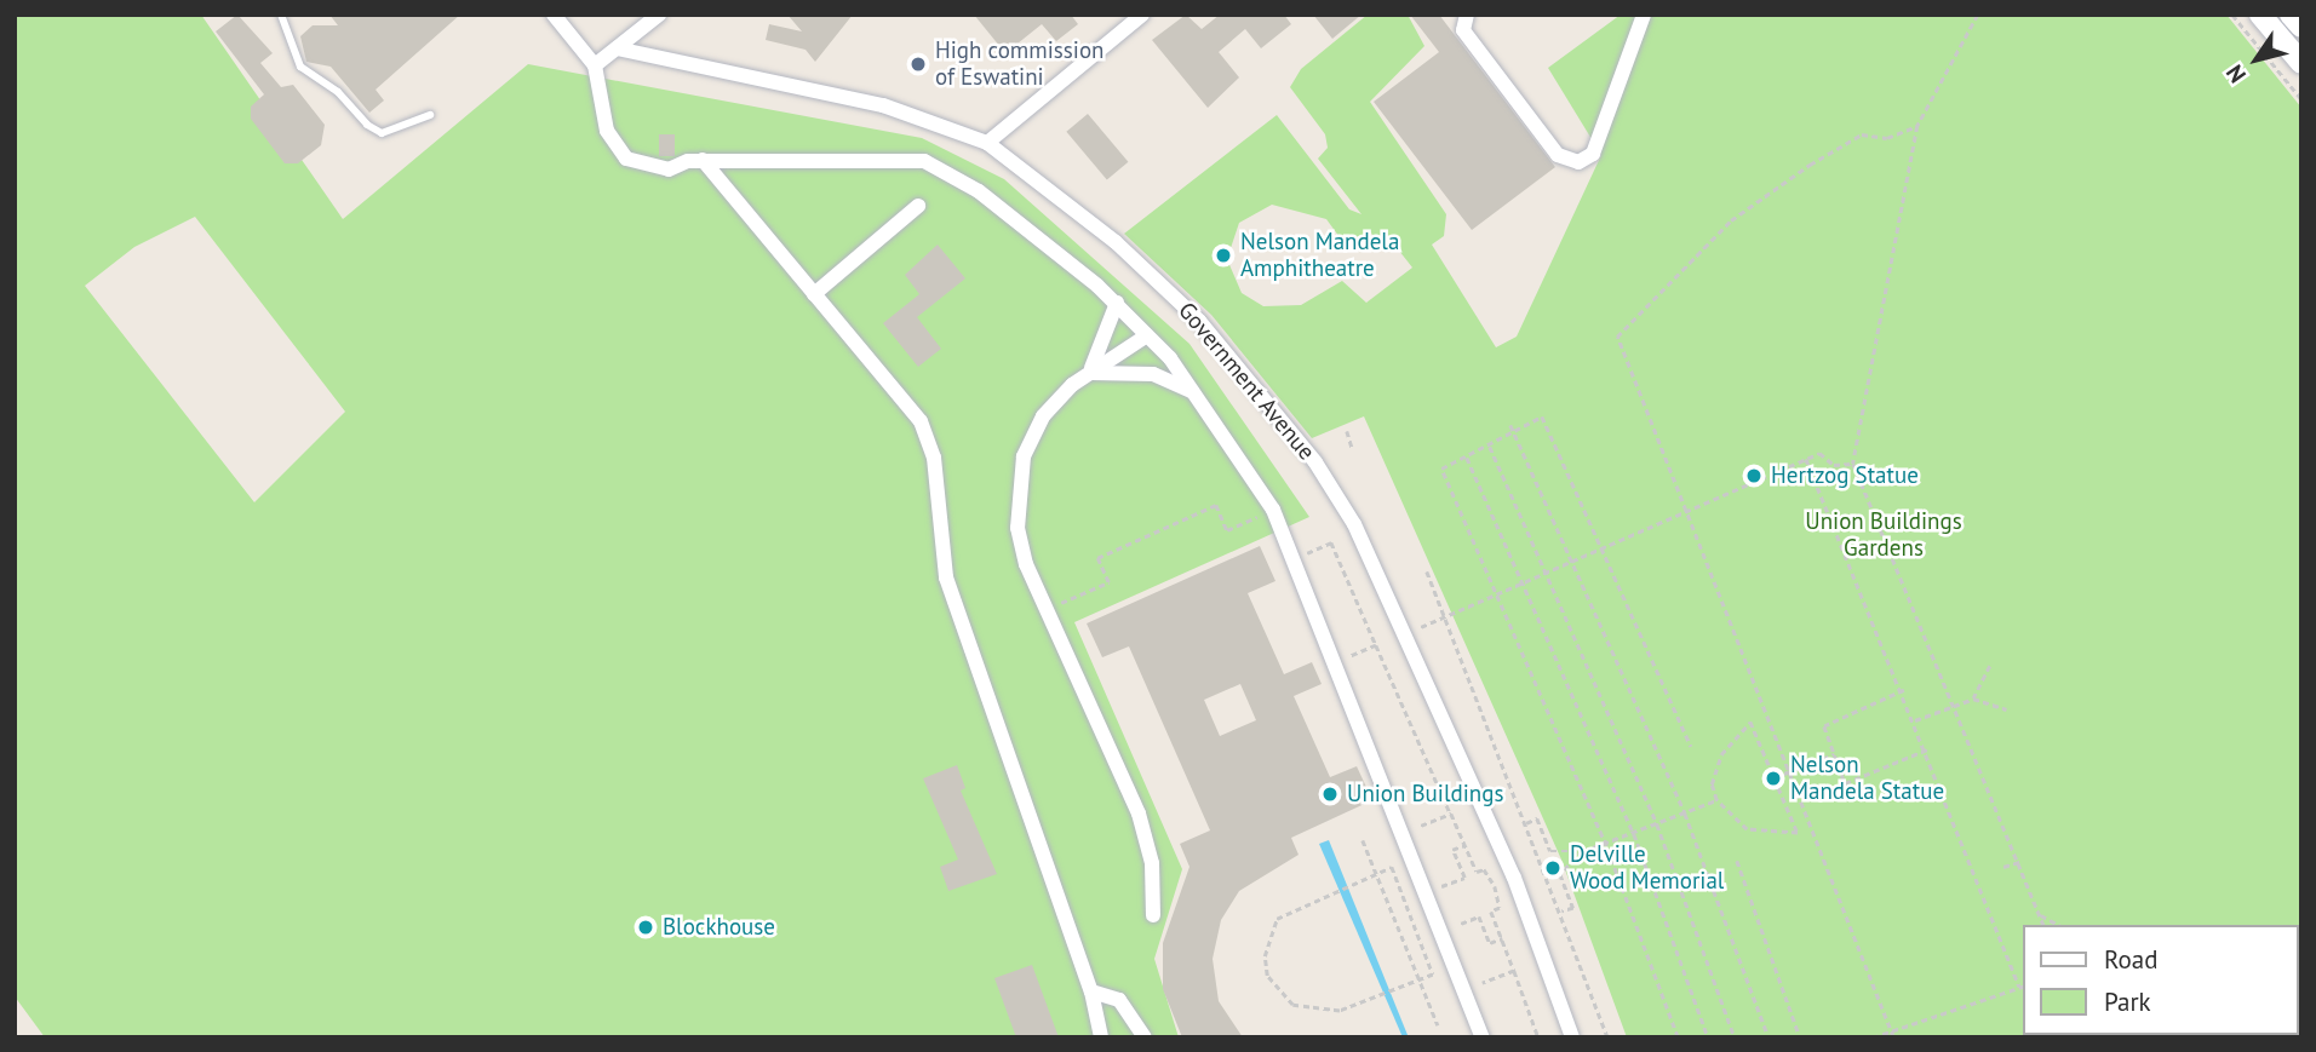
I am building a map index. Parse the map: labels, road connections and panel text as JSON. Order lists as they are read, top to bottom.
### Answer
{
  "streets": {
    "street": ["Government Avenue"]
  },
  "parks": ["Union Buildings Gardens"],
  "places": [
    "High commission of Eswatini",
    "Nelson Mandela Amphitheatre",
    "Hertzog Statue",
    "Nelson Mandela Statue",
    "Union Buildings",
    "Delville Wood Memorial",
    "Blockhouse"
  ],
  "legend": ["Road", "Park"],
  "north": "bottom left"
}
